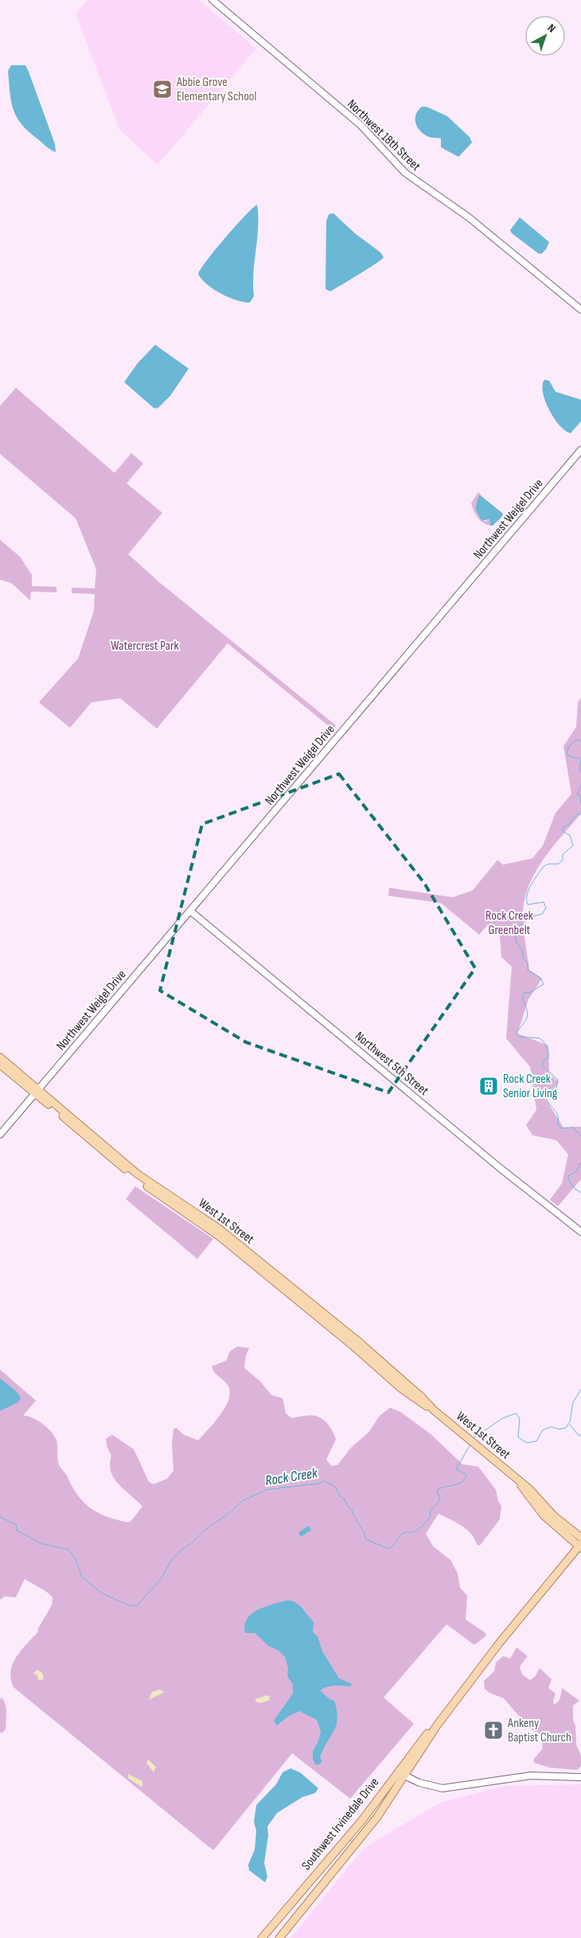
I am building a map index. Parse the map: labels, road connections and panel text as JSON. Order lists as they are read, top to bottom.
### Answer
{
  "streets": {
    "main road": ["West 1st Street", "Southwest Irvinedale Drive"],
    "street": ["Northwest 18th Street", "Northwest Weigel Drive", "Northwest 5th Street"]
  },
  "crossings": [
    ["Northwest Weigel Drive", "Northwest 5th Street"],
    ["Northwest Weigel Drive", "West 1st Street"],
    ["West 1st Street", "Southwest Irvinedale Drive"]
  ],
  "water": ["Rock Creek"],
  "parks": ["Watercrest Park", "Rock Creek Greenbelt"],
  "places": {
    "school or university": ["Abbie Grove Elementary School"],
    "building": ["Rock Creek Senior Living"],
    "church": ["Ankeny Baptist Church"]
  },
  "north": "top right"
}
